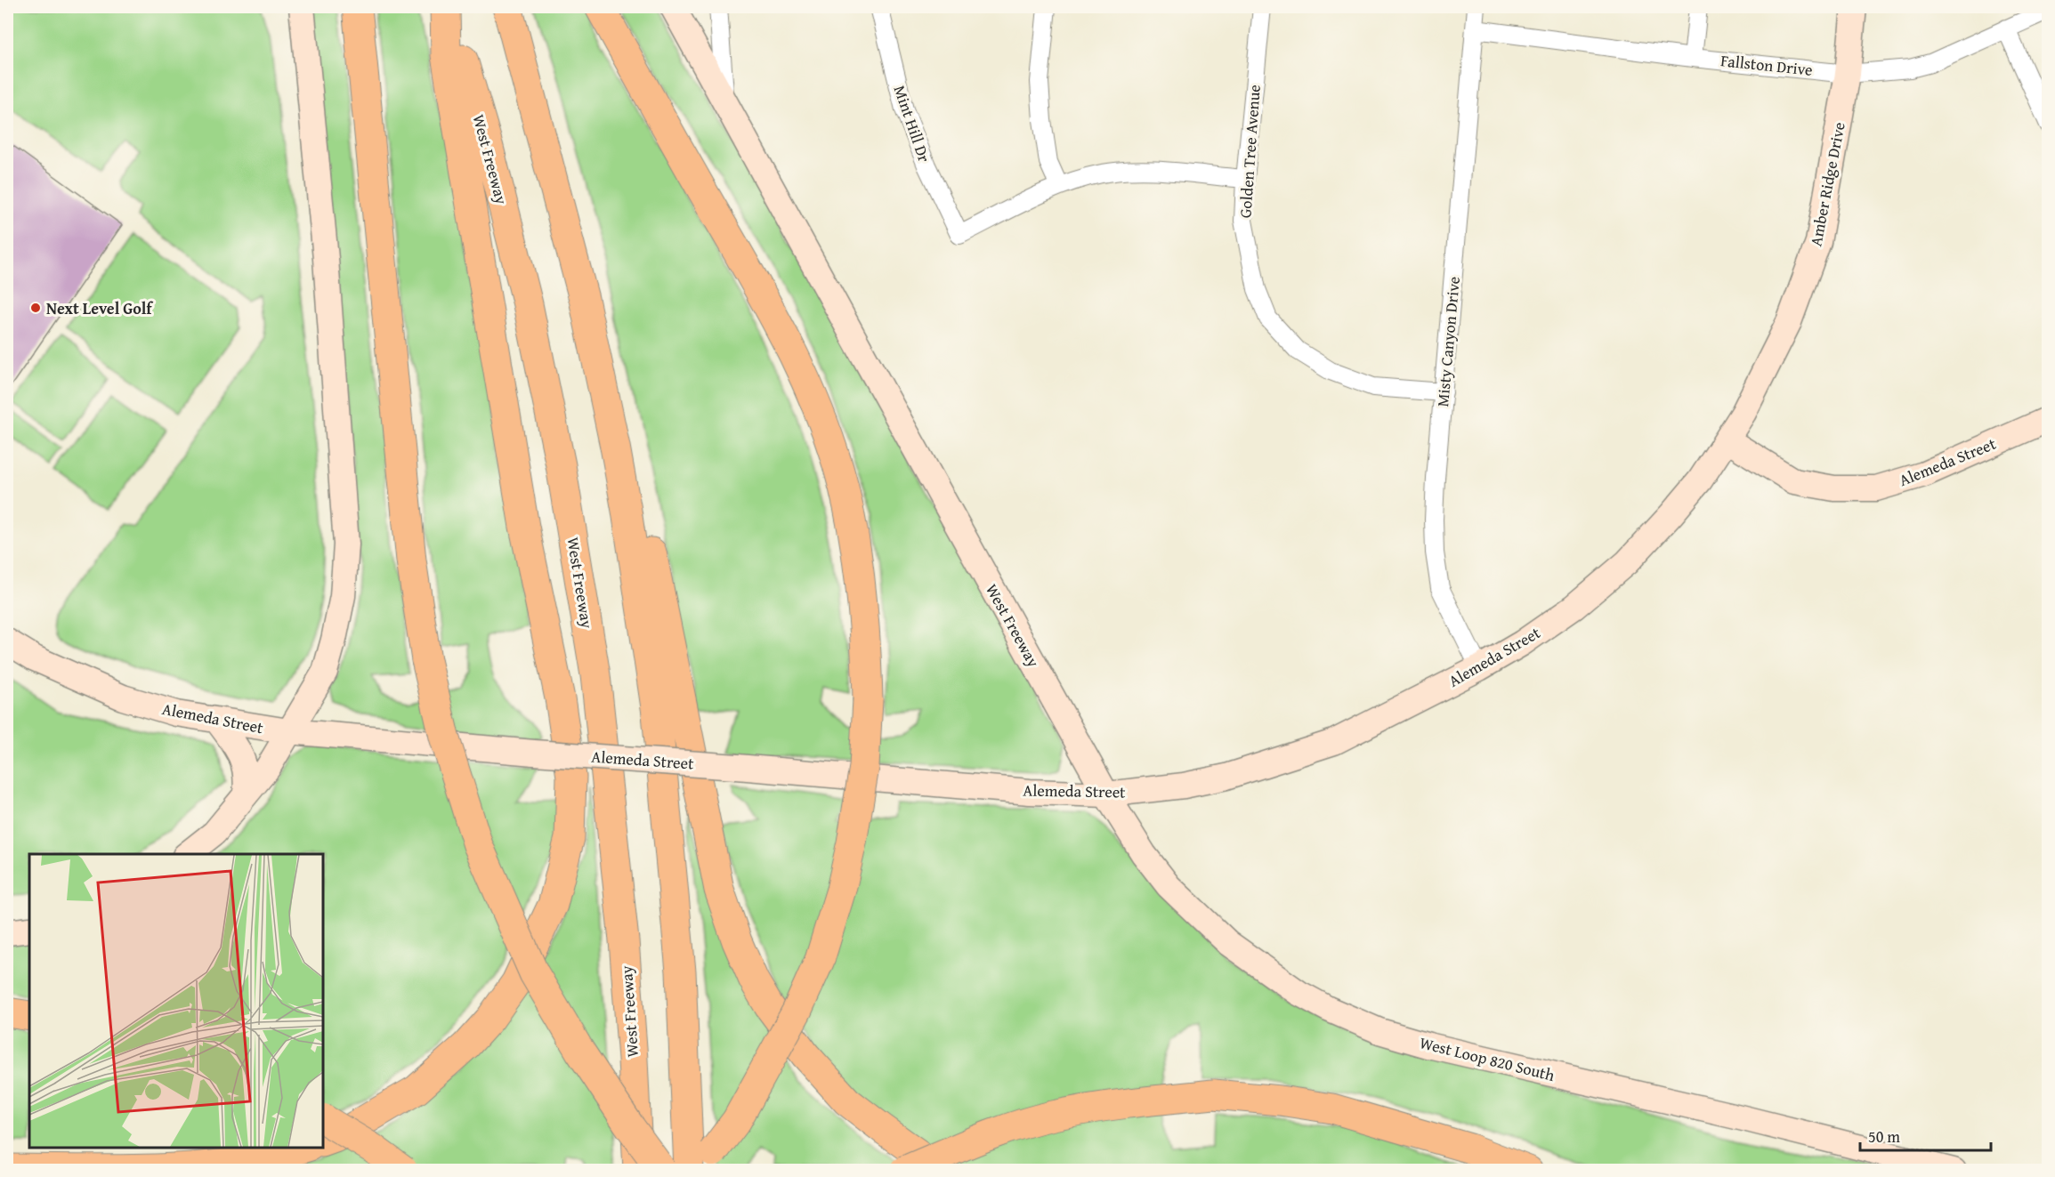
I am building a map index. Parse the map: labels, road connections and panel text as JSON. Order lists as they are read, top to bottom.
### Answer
{
  "streets": {
    "highway": ["West Freeway"],
    "main road": ["Amber Ridge Drive", "Alemeda Street", "West Loop 820 South"],
    "street": [
      "Fallston Drive",
      "Mint Hill Dr",
      "Golden Tree Avenue",
      "Misty Canyon Drive"
    ]
  },
  "crossings": [
    ["Fallston Drive", "Amber Ridge Drive"],
    ["Fallston Drive", "Misty Canyon Drive"],
    ["Golden Tree Avenue", "Misty Canyon Drive"],
    ["West Freeway", "Alemeda Street"],
    ["West Freeway", "West Loop 820 South"],
    ["Amber Ridge Drive", "Alemeda Street"],
    ["Misty Canyon Drive", "Alemeda Street"],
    ["Alemeda Street", "West Loop 820 South"]
  ],
  "places": ["Next Level Golf"],
  "scale_bar": "50 m"
}
